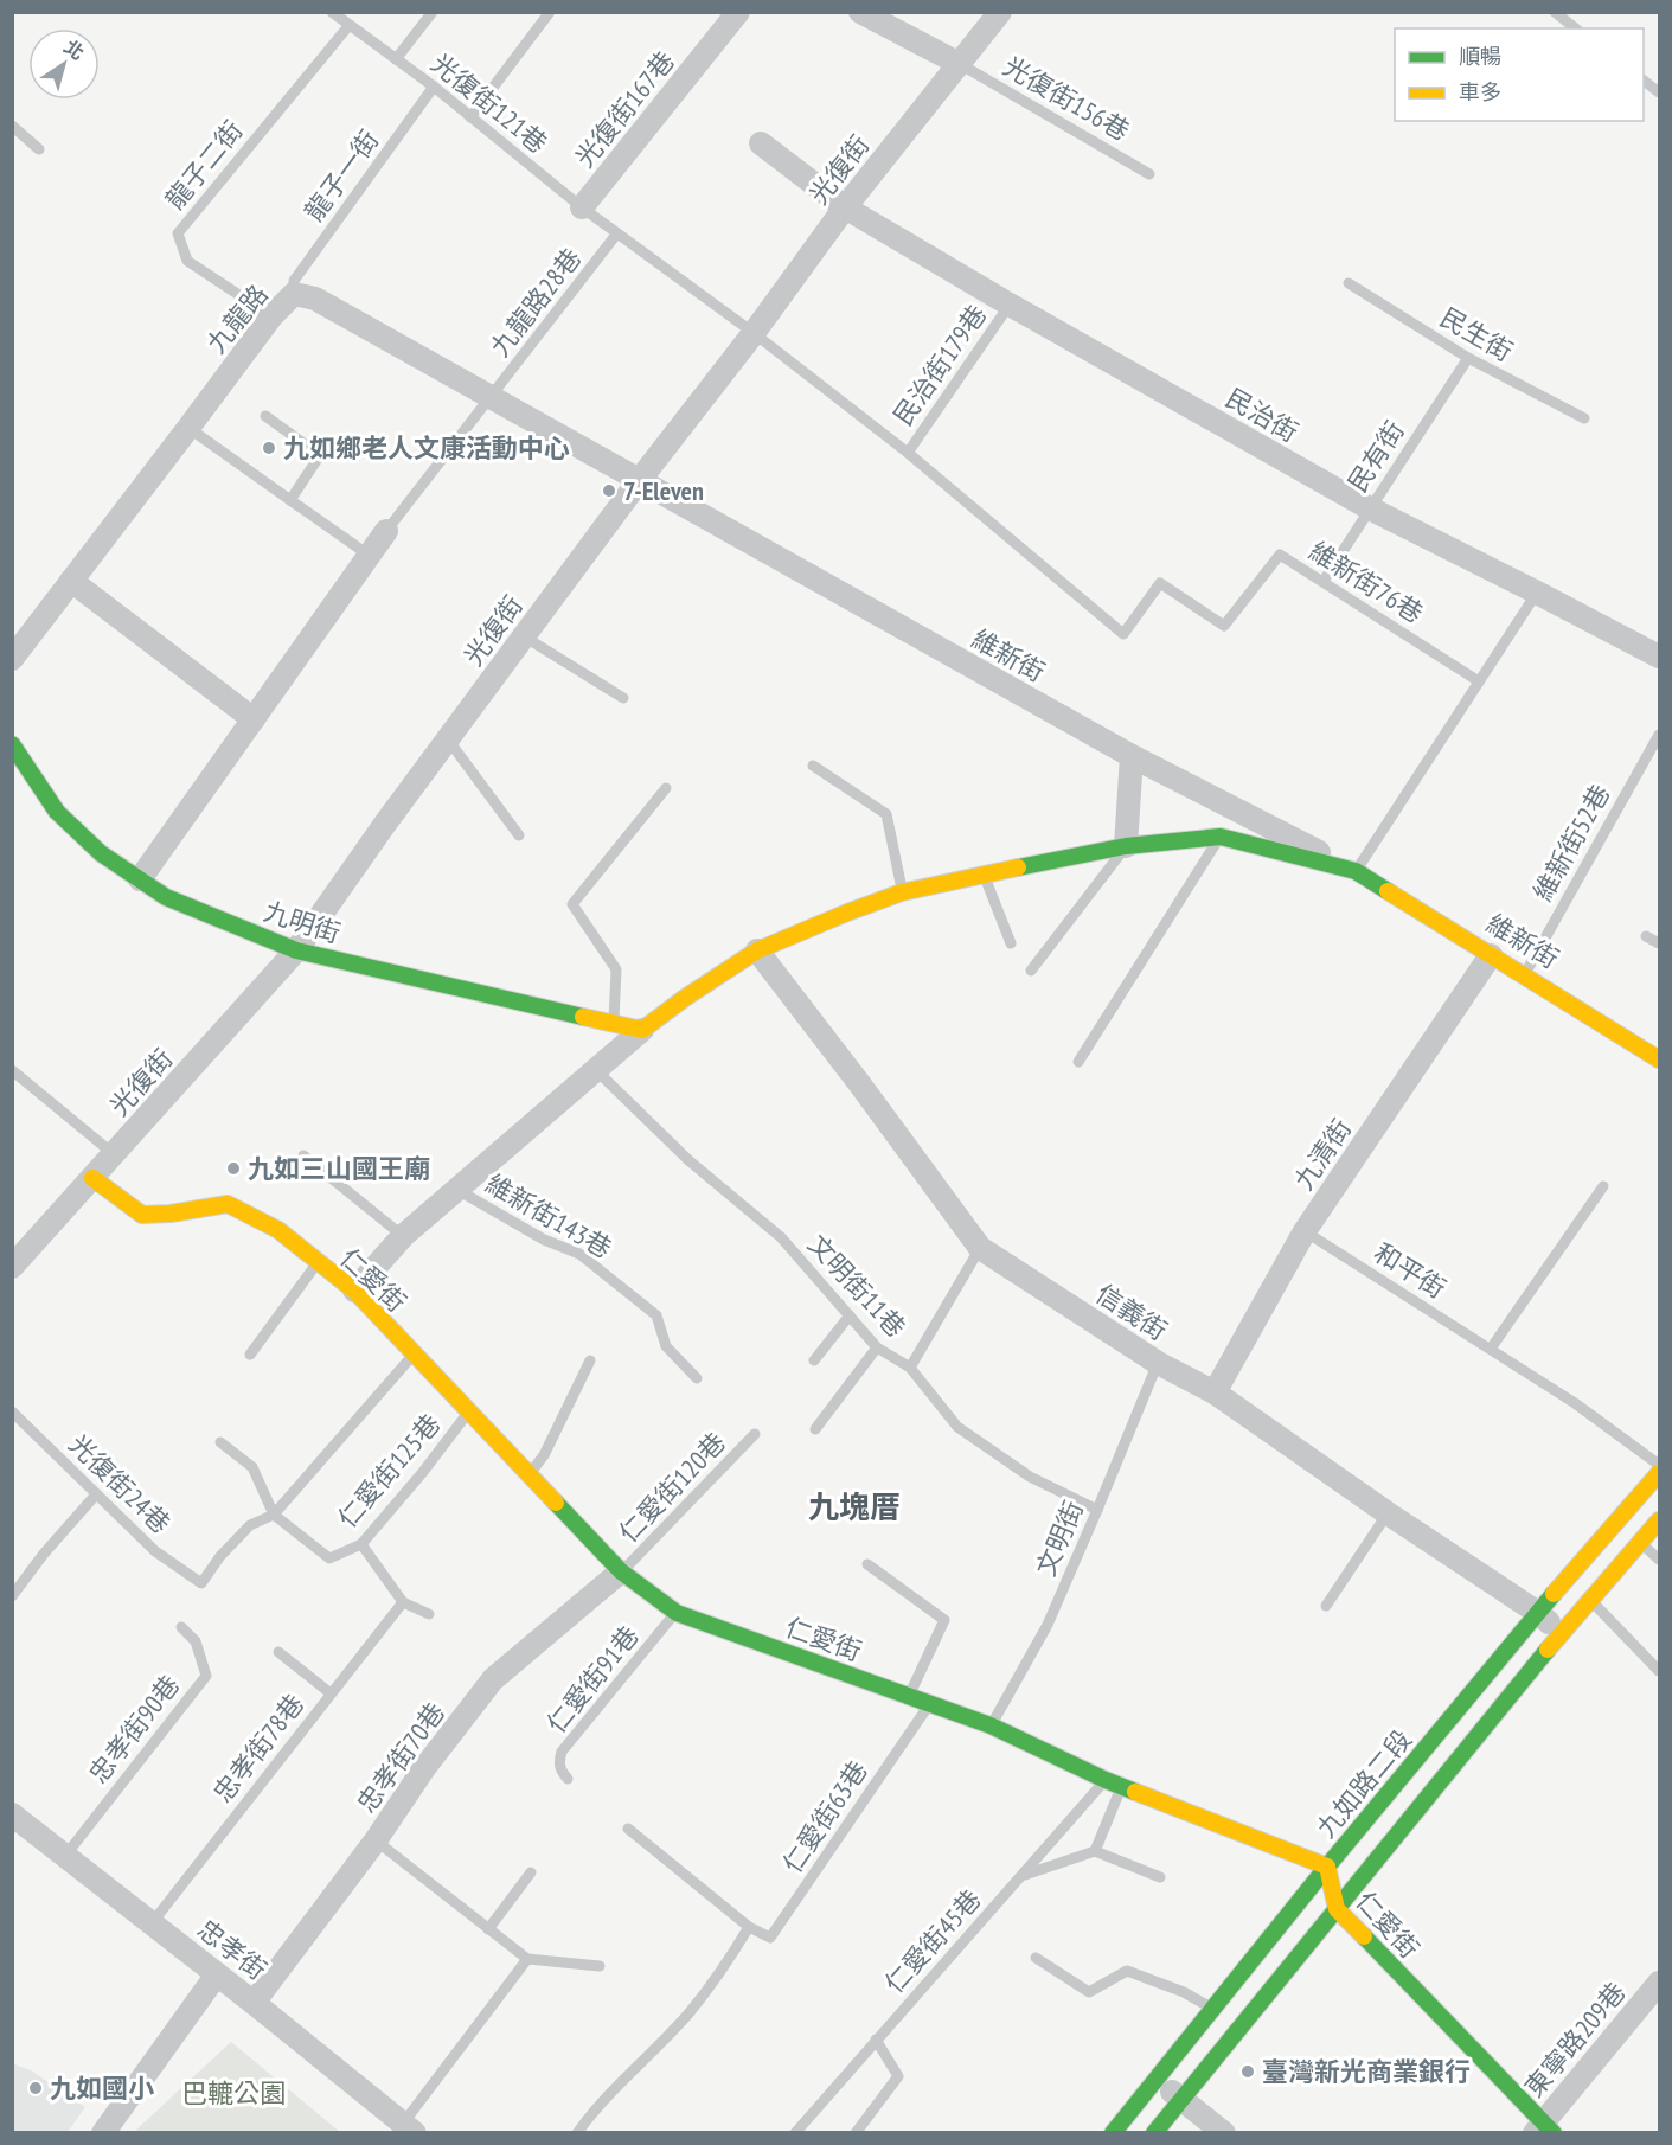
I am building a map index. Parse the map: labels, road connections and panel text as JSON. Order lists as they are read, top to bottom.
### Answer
{
  "streets": {
    "street": [
      "光復街167巷",
      "光復街",
      "九龍路",
      "民治街",
      "維新街",
      "九明街",
      "九清街",
      "仁愛街",
      "信義街",
      "忠孝街70巷",
      "九如路二段",
      "忠孝街",
      "東寧路209巷"
    ],
    "lane": [
      "光復街156巷",
      "光復街121巷",
      "龍子二街",
      "龍子一街",
      "九龍路28巷",
      "民生街",
      "民治街179巷",
      "民有街",
      "維新街76巷",
      "維新街52巷",
      "維新街143巷",
      "和平街",
      "文明街11巷",
      "仁愛街125巷",
      "光復街24巷",
      "仁愛街120巷",
      "文明街",
      "仁愛街91巷",
      "忠孝街90巷",
      "忠孝街78巷",
      "仁愛街63巷",
      "仁愛街45巷"
    ]
  },
  "crossings": [
    ["光復街156巷", "光復街"],
    ["光復街121巷", "光復街167巷"],
    ["光復街121巷", "龍子二街"],
    ["光復街121巷", "光復街"],
    ["光復街121巷", "龍子一街"],
    ["光復街121巷", "九龍路28巷"],
    ["光復街121巷", "民治街179巷"],
    ["光復街121巷", "維新街76巷"],
    ["龍子二街", "九龍路"],
    ["光復街", "九龍路"],
    ["光復街", "民治街"],
    ["光復街", "維新街"],
    ["光復街", "九明街"],
    ["光復街", "仁愛街"],
    ["龍子一街", "九龍路"],
    ["九龍路28巷", "九龍路"],
    ["九龍路", "維新街"],
    ["民生街", "民有街"],
    ["民治街179巷", "民治街"],
    ["民治街", "民有街"],
    ["民有街", "維新街76巷"],
    ["維新街", "維新街52巷"],
    ["維新街", "九明街"],
    ["維新街", "九清街"],
    ["維新街", "信義街"],
    ["九清街", "和平街"],
    ["九清街", "信義街"],
    ["仁愛街", "仁愛街125巷"],
    ["仁愛街", "仁愛街120巷"],
    ["仁愛街", "文明街"],
    ["仁愛街", "仁愛街91巷"],
    ["仁愛街", "忠孝街70巷"],
    ["仁愛街", "九如路二段"],
    ["仁愛街", "仁愛街63巷"],
    ["仁愛街", "仁愛街45巷"],
    ["仁愛街", "東寧路209巷"],
    ["文明街11巷", "文明街"],
    ["信義街", "文明街"],
    ["信義街", "九如路二段"],
    ["仁愛街125巷", "光復街24巷"],
    ["仁愛街120巷", "忠孝街70巷"],
    ["忠孝街90巷", "忠孝街"],
    ["忠孝街78巷", "忠孝街"],
    ["忠孝街70巷", "忠孝街"]
  ],
  "districts": ["九塊厝"],
  "parks": ["巴轆公園"],
  "places": [
    "九如鄉老人文康活動中心",
    "7-Eleven",
    "九如三山國王廟",
    "臺灣新光商業銀行",
    "九如國小"
  ],
  "legend": ["順暢", "車多"],
  "north": "top right"
}
